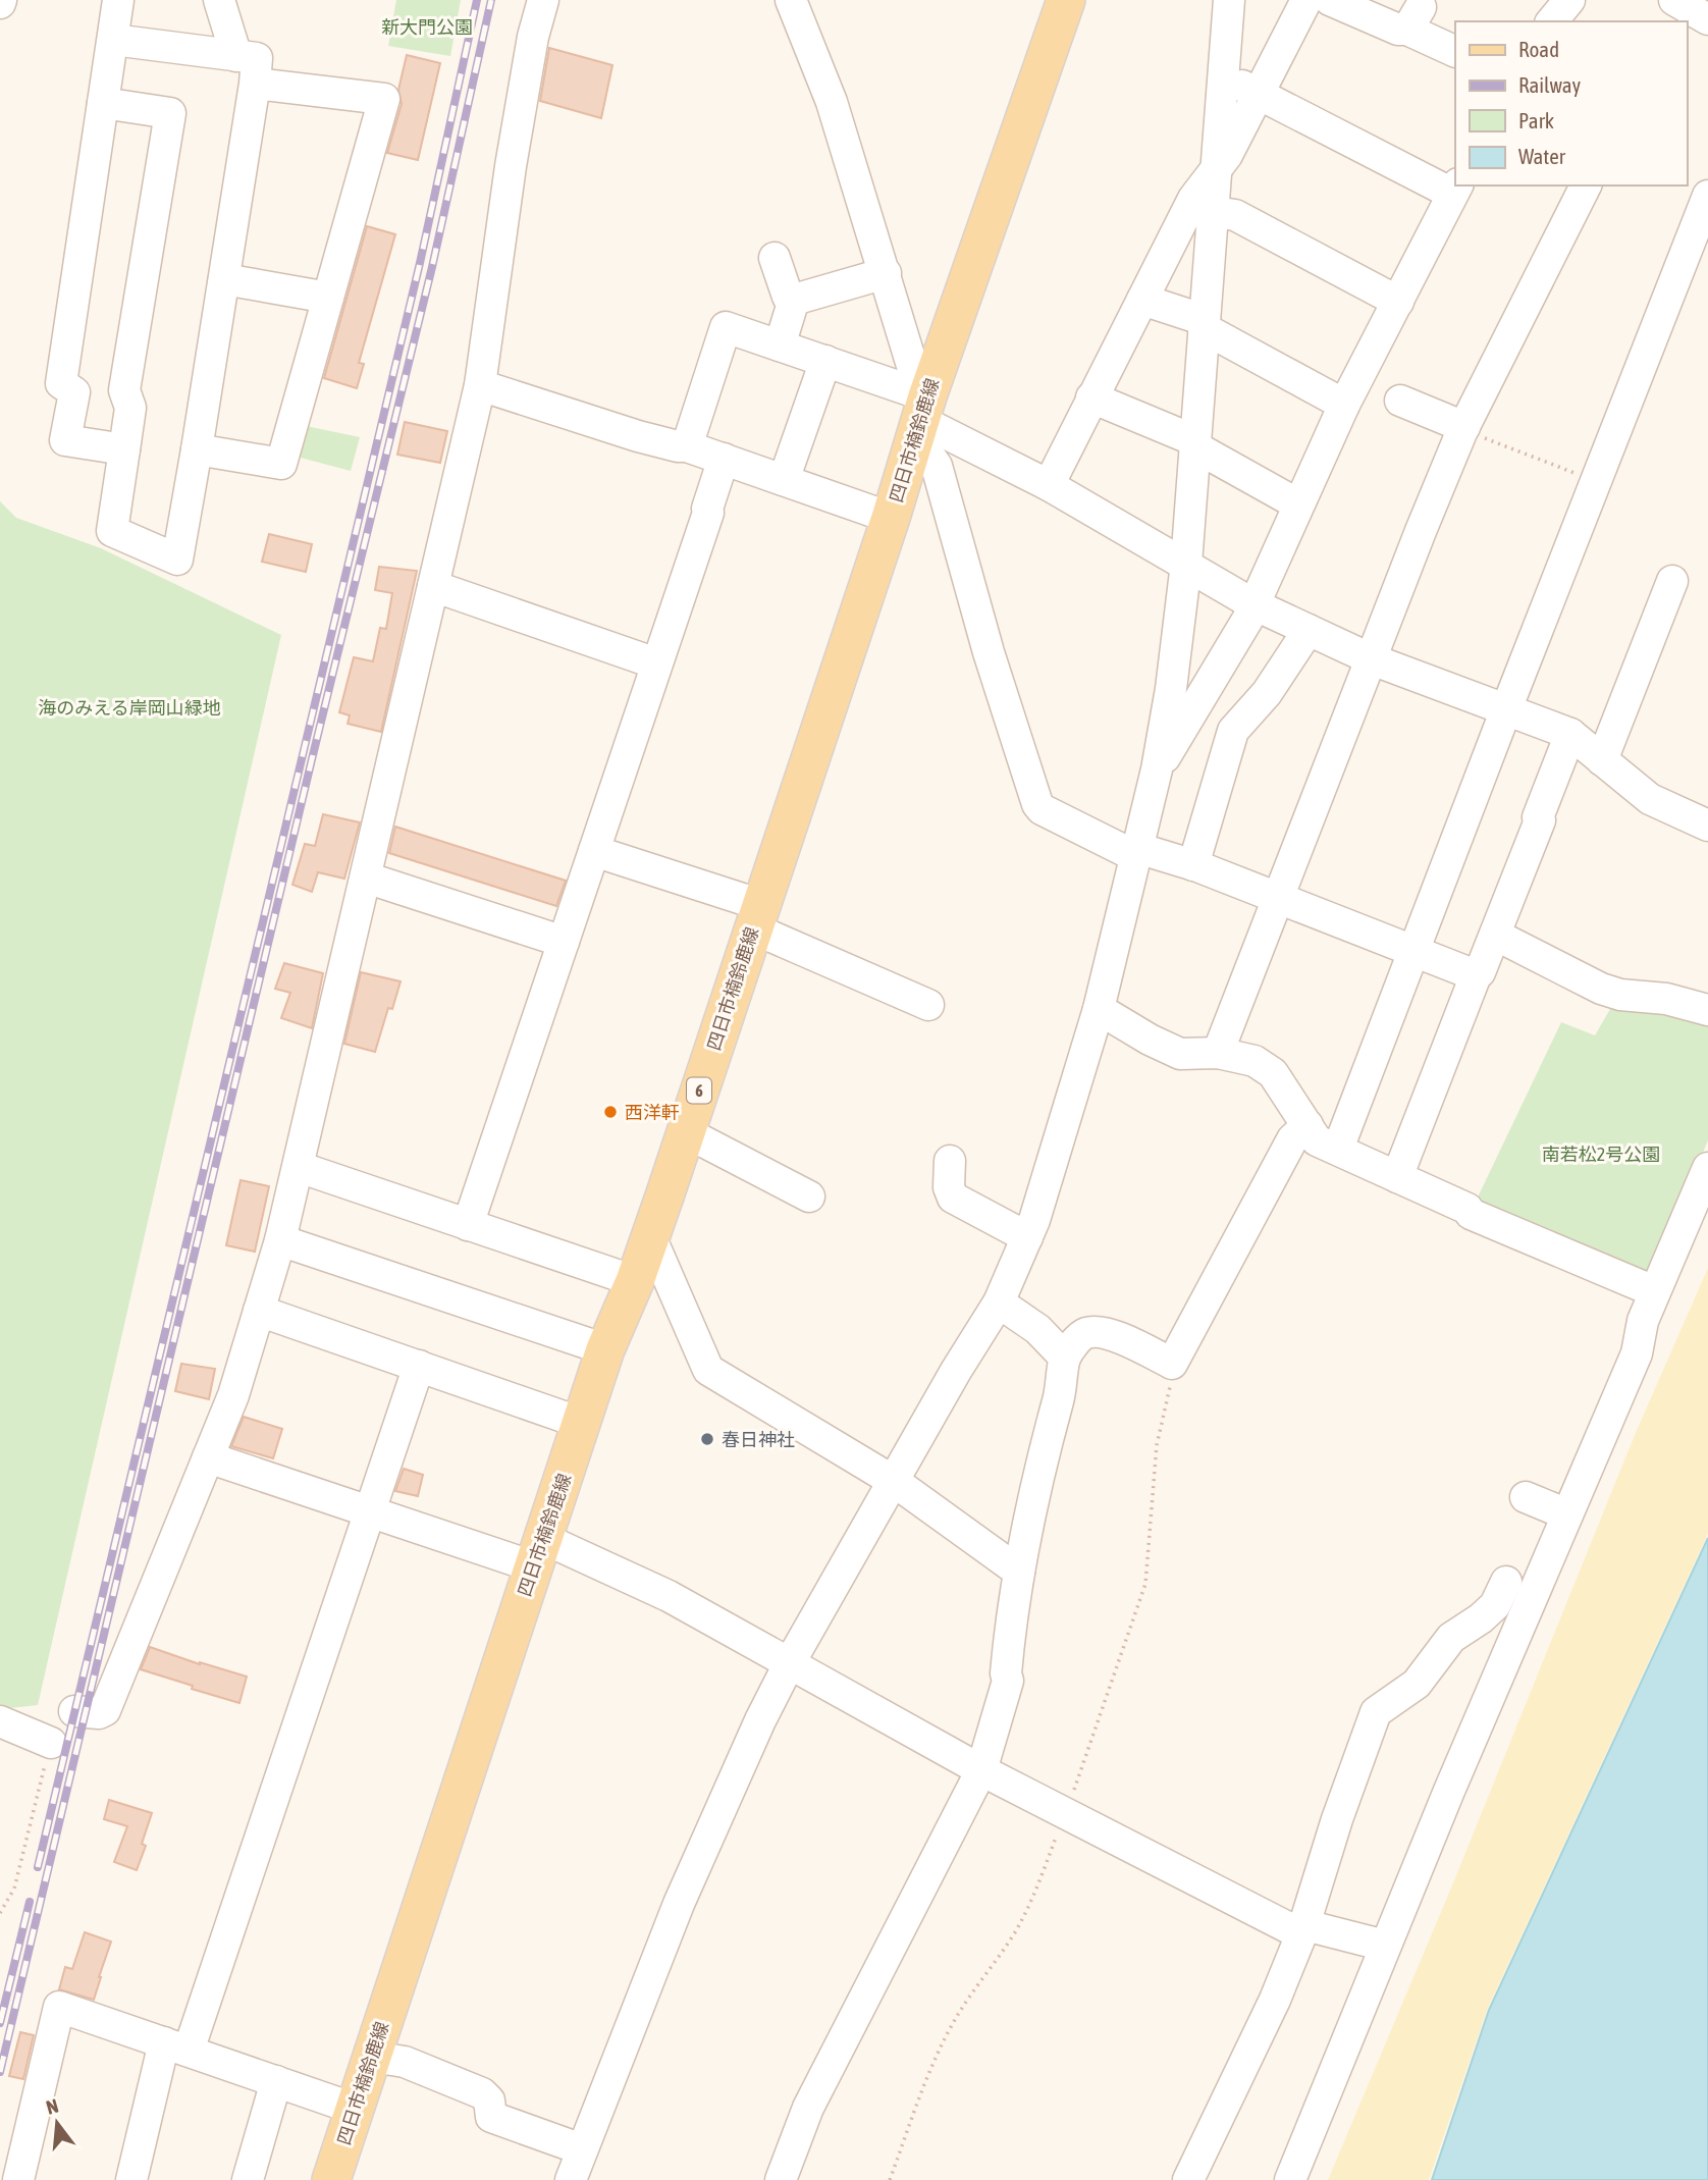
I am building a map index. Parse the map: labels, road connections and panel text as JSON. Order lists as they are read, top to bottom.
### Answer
{
  "streets": {
    "main road": ["四日市楠鈴鹿線", "6"]
  },
  "parks": ["新大門公園", "海のみえる岸岡山緑地", "南若松2号公園"],
  "places": ["西洋軒", "春日神社"],
  "legend": [
    "Road",
    "Railway",
    "Park",
    "Water"
  ],
  "north": "top"
}
